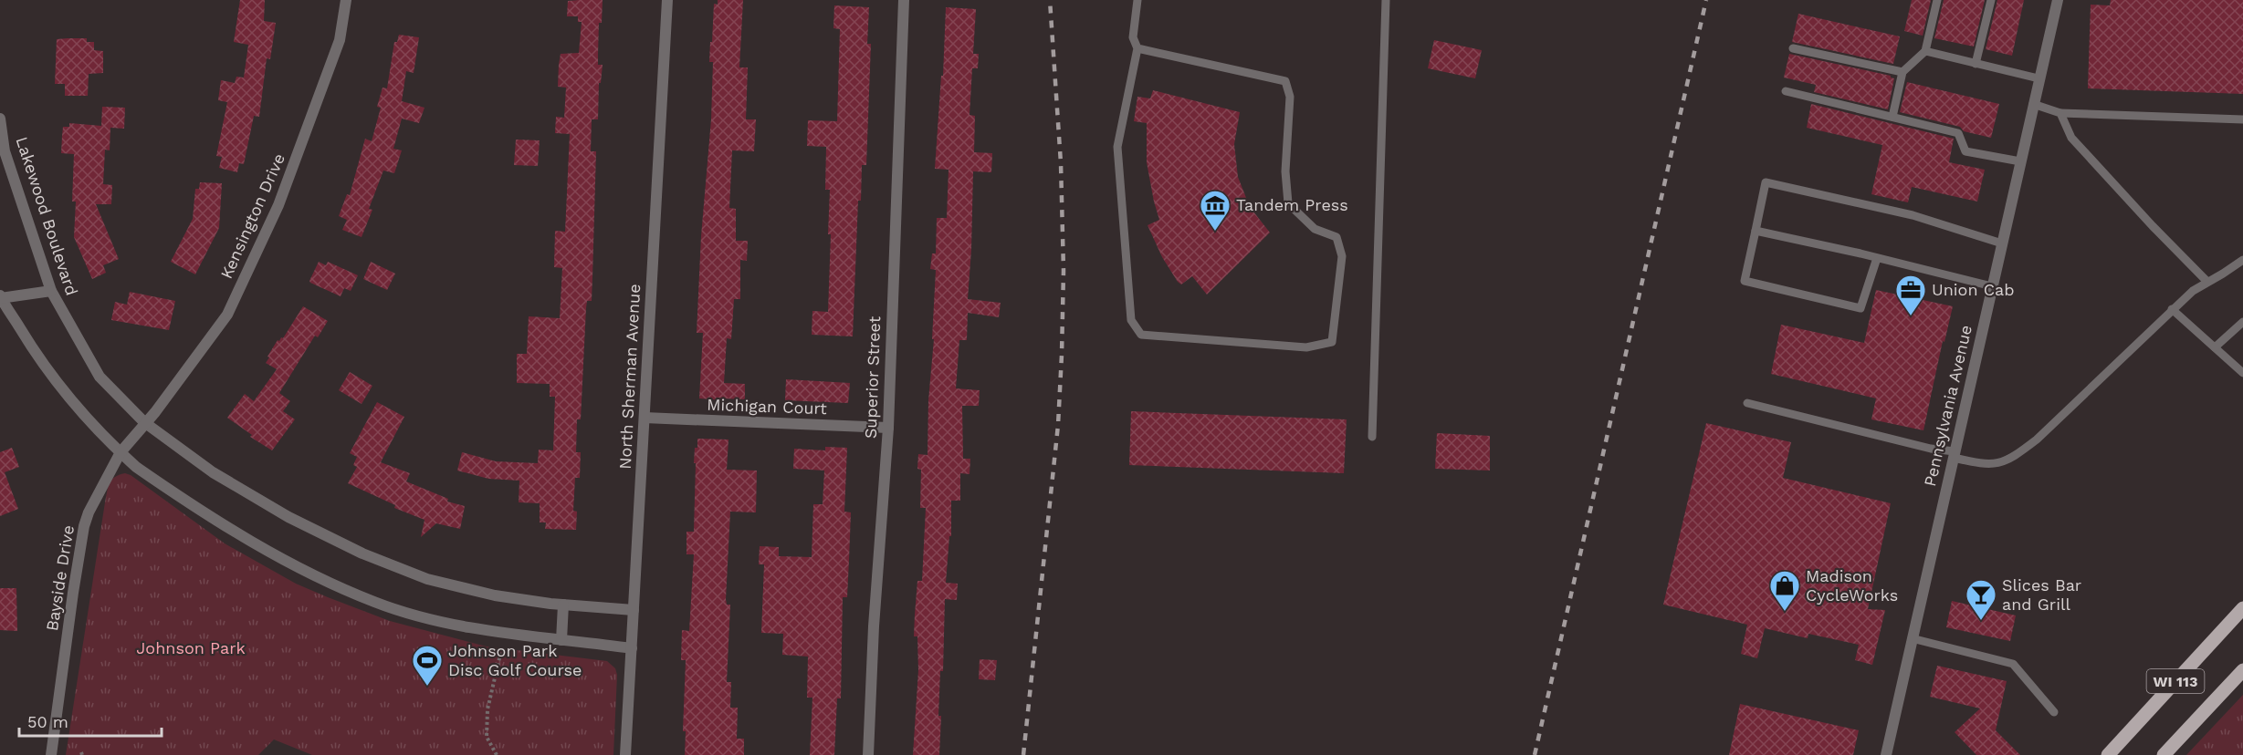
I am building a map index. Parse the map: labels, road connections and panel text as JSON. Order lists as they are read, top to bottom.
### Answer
{
  "streets": {
    "main road": ["WI 113"],
    "street": [
      "Lakewood Boulevard",
      "Kensington Drive",
      "North Sherman Avenue",
      "Superior Street",
      "Pennsylvania Avenue",
      "Michigan Court",
      "Bayside Drive"
    ]
  },
  "crossings": [
    ["Lakewood Boulevard", "Kensington Drive"],
    ["Lakewood Boulevard", "North Sherman Avenue"],
    ["Lakewood Boulevard", "Bayside Drive"],
    ["Kensington Drive", "Bayside Drive"],
    ["North Sherman Avenue", "Michigan Court"],
    ["Superior Street", "Michigan Court"]
  ],
  "parks": ["Johnson Park"],
  "places": {
    "museum": ["Tandem Press"],
    "office": ["Union Cab"],
    "shop": ["Madison CycleWorks"],
    "bar": ["Slices Bar and Grill"],
    "sports": ["Johnson Park Disc Golf Course"]
  },
  "scale_bar": "50 m"
}
